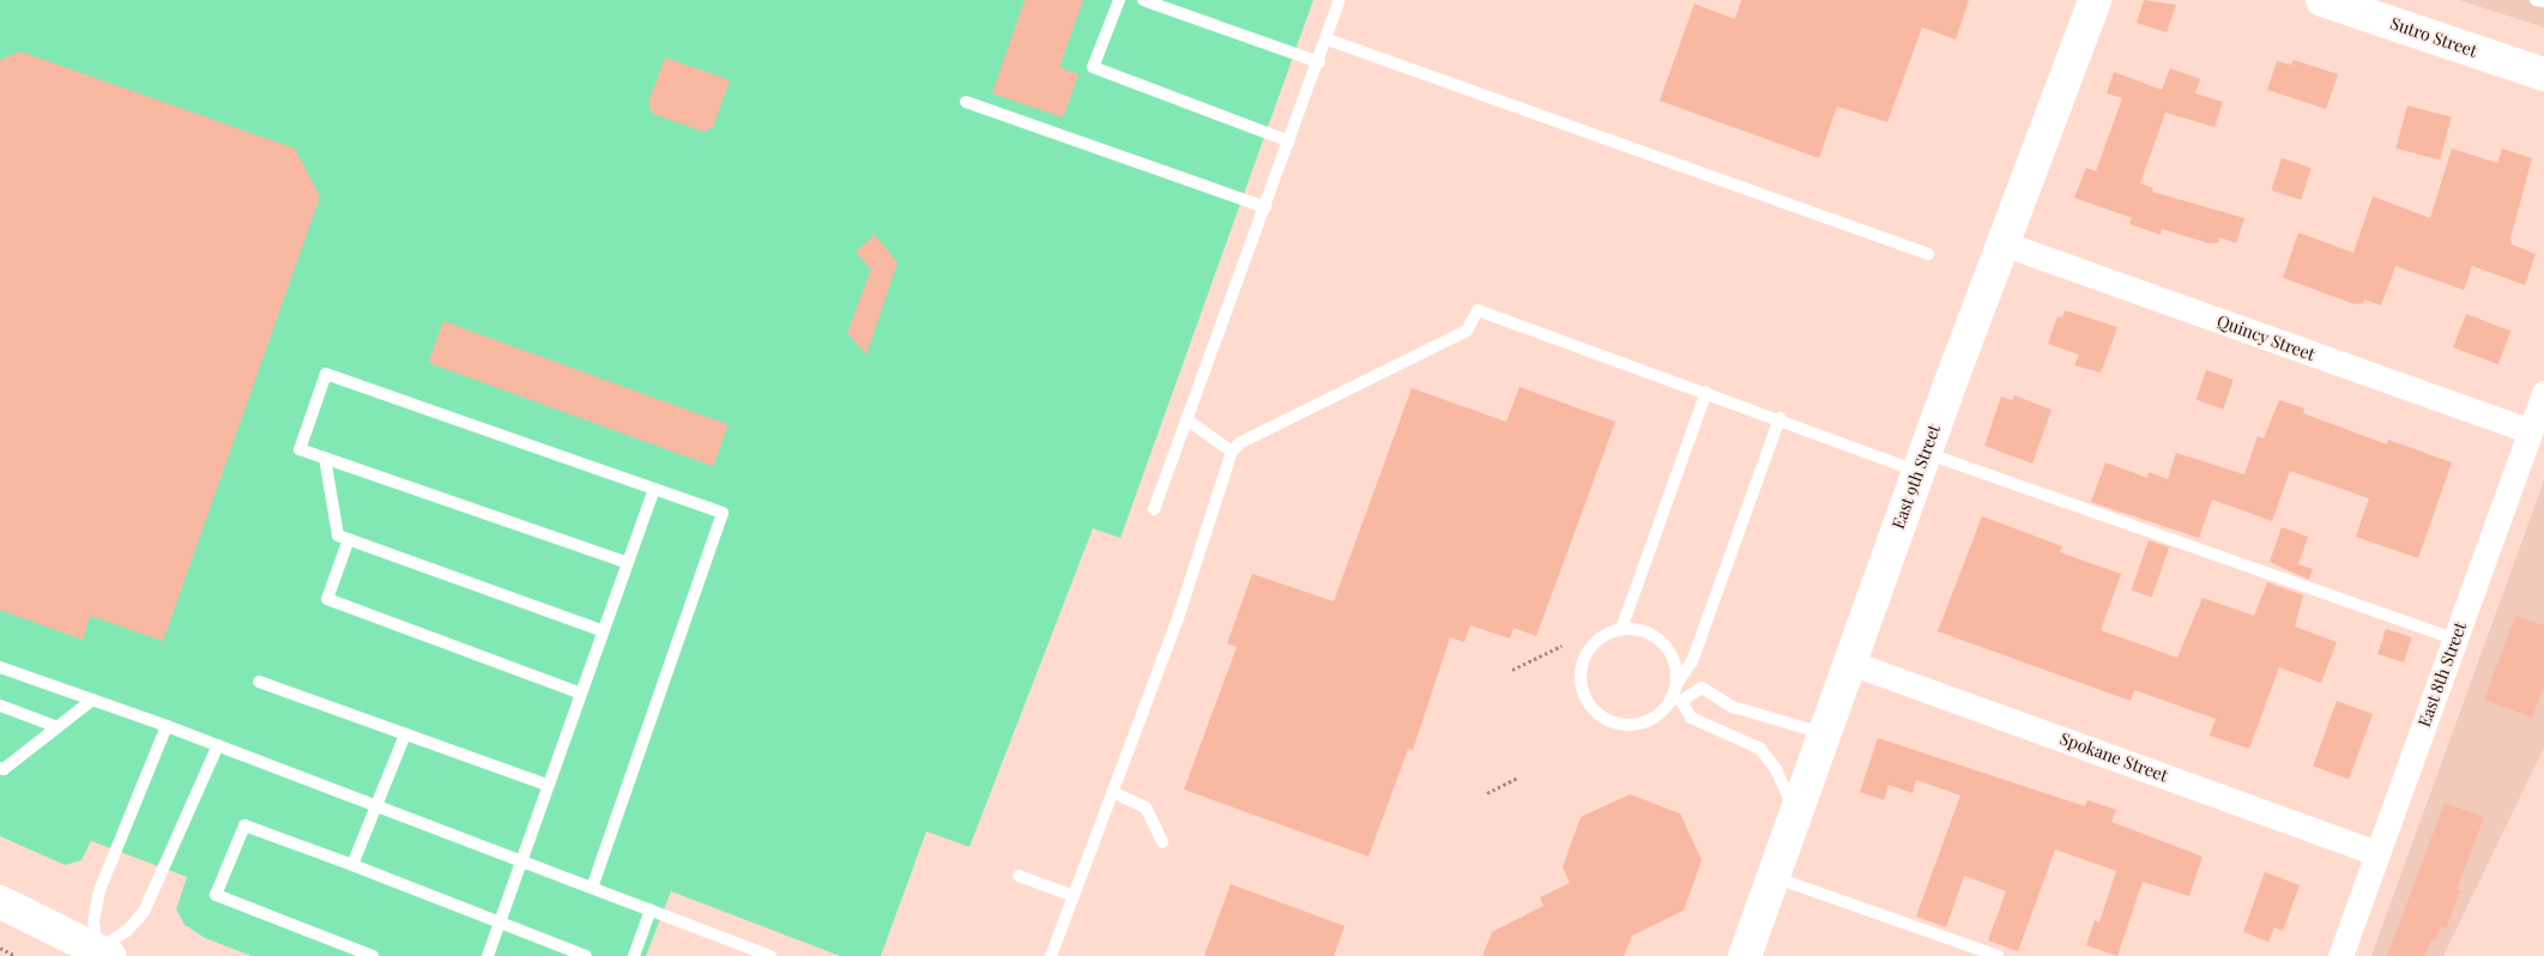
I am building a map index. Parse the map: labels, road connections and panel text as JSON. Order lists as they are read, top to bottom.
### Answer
{
  "streets": {
    "street": [
      "Sutro Street",
      "Quincy Street",
      "East 9th Street",
      "East 8th Street",
      "Spokane Street"
    ]
  },
  "crossings": [
    ["Quincy Street", "East 9th Street"],
    ["Quincy Street", "East 8th Street"],
    ["East 9th Street", "Spokane Street"],
    ["East 8th Street", "Spokane Street"]
  ]
}
